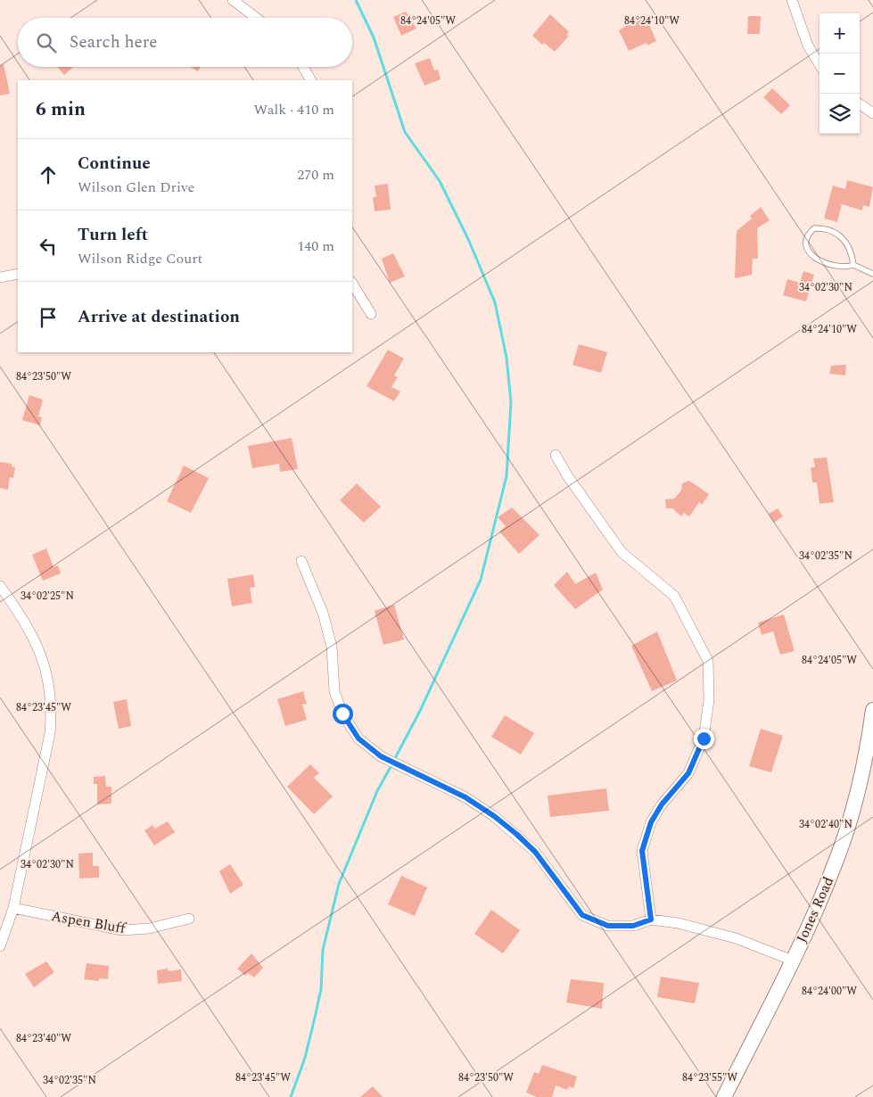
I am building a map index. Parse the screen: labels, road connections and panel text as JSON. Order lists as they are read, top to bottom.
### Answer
{
  "streets": {
    "street": ["Jones Road", "Aspen Bluff"]
  },
  "page": {
    "map_buttons": ["+", "−"],
    "search": "Search here",
    "heading": ["6 min", "Walk · 410 m"],
    "list": [
      ["Continue", "Wilson Glen Drive", "270 m"],
      ["Turn left", "Wilson Ridge Court", "140 m"],
      "Arrive at destination"
    ]
  },
  "coordinates": [
    "84°24'05\"W",
    "84°24'10\"W",
    "34°02'30\"N",
    "84°23'50\"W",
    "34°02'35\"N",
    "34°02'25\"N",
    "84°23'45\"W",
    "34°02'40\"N",
    "84°24'00\"W",
    "84°23'40\"W",
    "84°23'55\"W"
  ]
}
